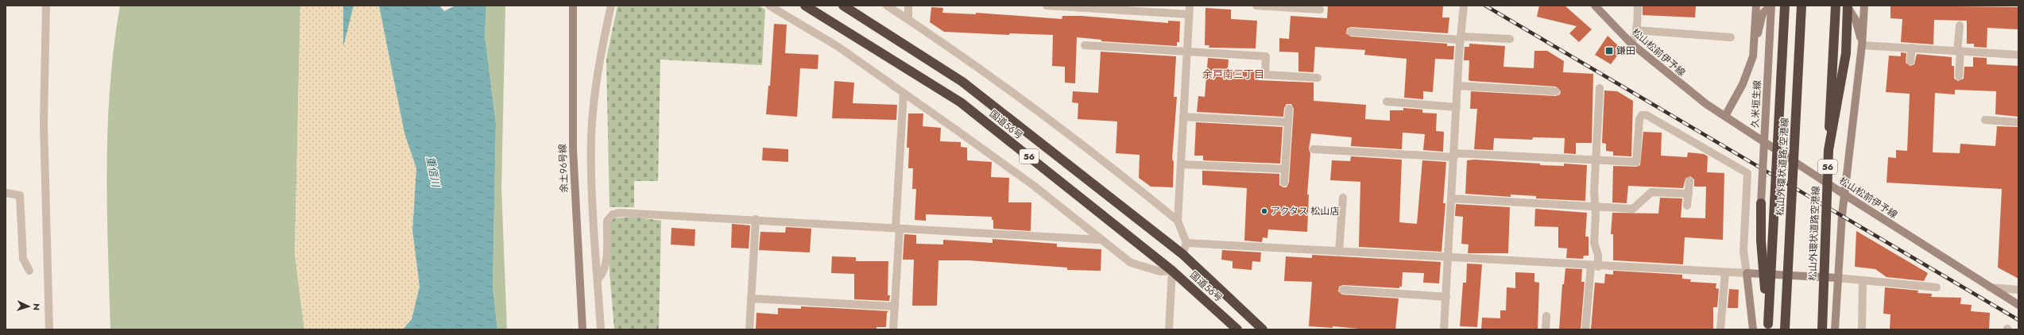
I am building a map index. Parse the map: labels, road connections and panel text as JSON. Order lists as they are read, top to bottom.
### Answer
{
  "streets": {
    "highway": [
      "国道56号",
      "56",
      "松山外環状道路;空港線",
      "松山外環状道路空港線"
    ],
    "main road": ["松山松前伊予線", "久米垣生線", "余土96号線"]
  },
  "crossings": [
    ["松山松前伊予線", "久米垣生線"],
    ["56", "松山外環状道路空港線"]
  ],
  "districts": ["余戸南三丁目"],
  "water": ["重信川"],
  "places": {
    "transit": ["鎌田"],
    "other": ["アクタス 松山店"]
  },
  "north": "right"
}
